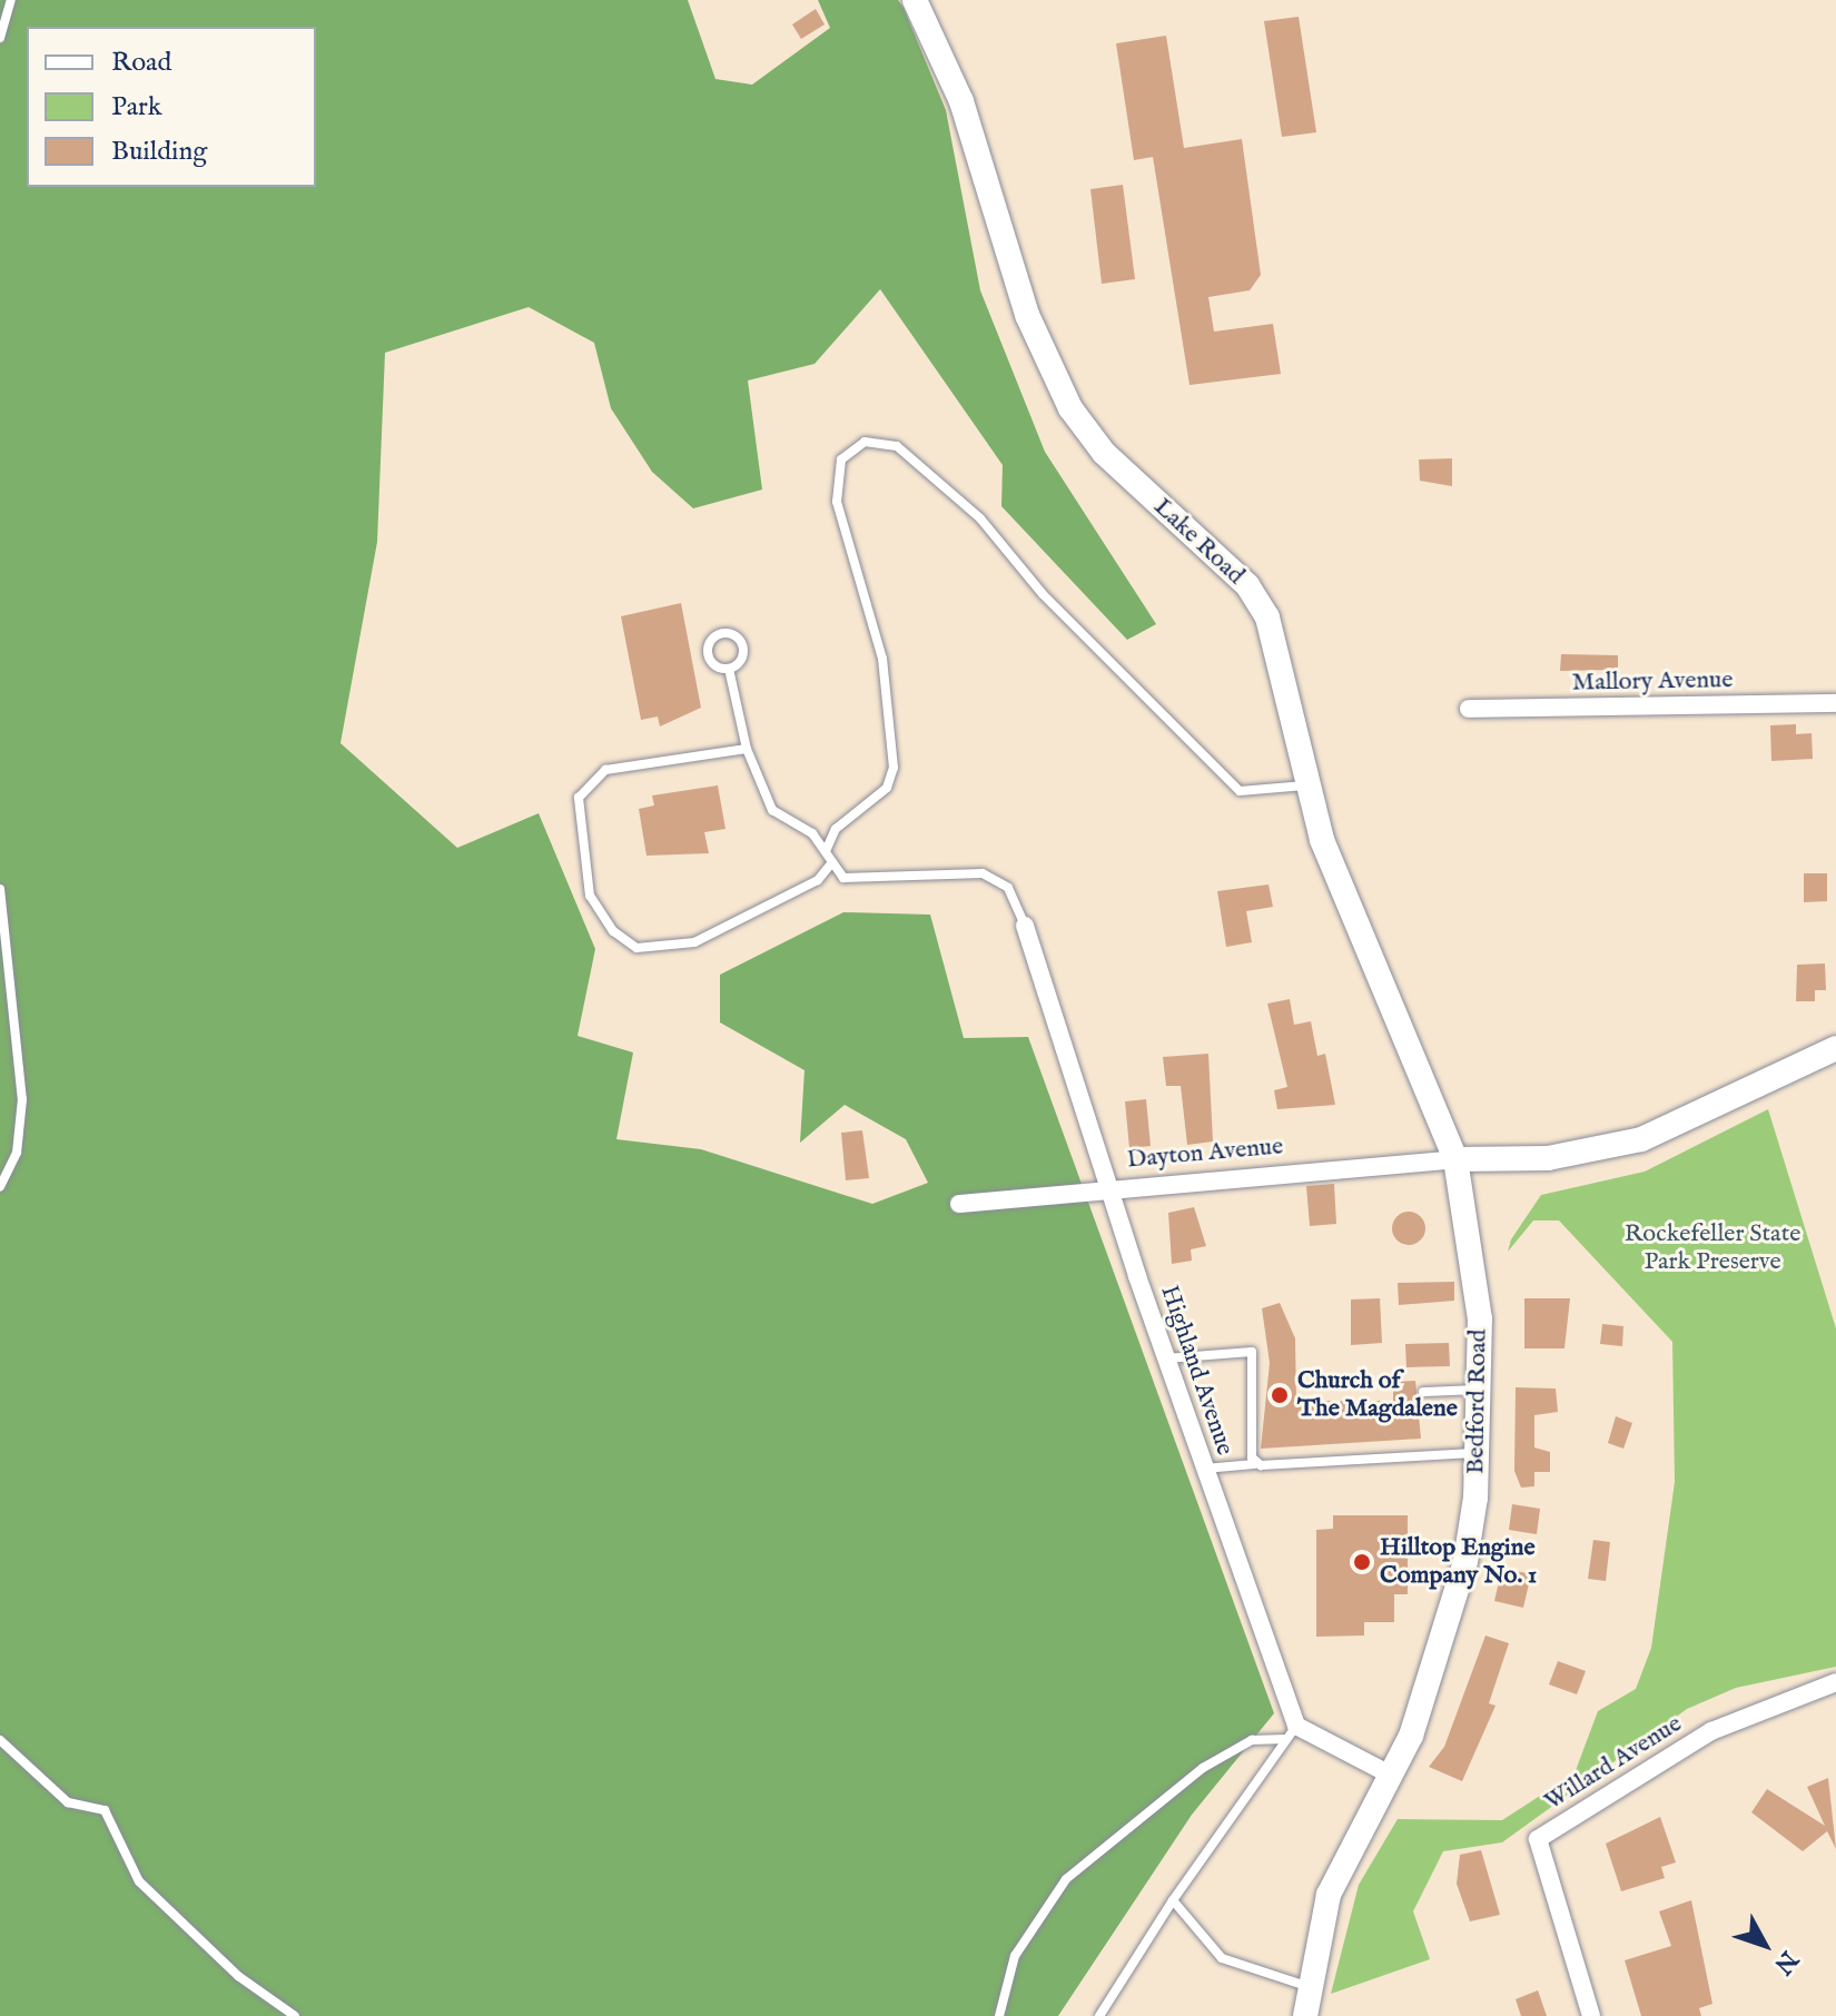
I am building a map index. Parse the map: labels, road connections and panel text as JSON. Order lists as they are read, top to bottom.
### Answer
{
  "streets": {
    "main road": ["Lake Road", "Bedford Road"],
    "street": [
      "Mallory Avenue",
      "Dayton Avenue",
      "Highland Avenue",
      "Willard Avenue"
    ]
  },
  "crossings": [
    ["Lake Road", "Dayton Avenue"],
    ["Lake Road", "Bedford Road"],
    ["Dayton Avenue", "Highland Avenue"],
    ["Dayton Avenue", "Bedford Road"]
  ],
  "parks": ["Rockefeller State Park Preserve"],
  "places": ["Church of The Magdalene", "Hilltop Engine Company No. 1"],
  "legend": ["Road", "Park", "Building"],
  "north": "bottom right"
}
